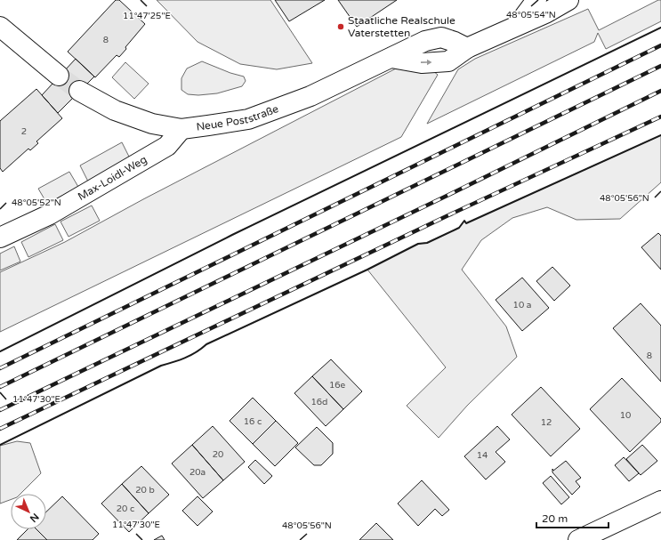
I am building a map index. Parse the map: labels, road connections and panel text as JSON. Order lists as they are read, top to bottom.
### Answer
{
  "streets": {
    "street": ["Neue Poststraße", "Max-Loidl-Weg"]
  },
  "crossings": [
    ["Neue Poststraße", "Max-Loidl-Weg"]
  ],
  "places": ["Staatliche Realschule Vaterstetten"],
  "house_numbers": [
    "8",
    "2",
    "10 a",
    "8",
    "16e",
    "16d",
    "10",
    "16 c",
    "12",
    "20",
    "14",
    "20a",
    "20 b",
    "20 c"
  ],
  "scale_bar": "20 m",
  "north": "bottom right",
  "coordinates": [
    "48°05'54\"N",
    "11°47'25\"E",
    "48°05'56\"N",
    "48°05'52\"N",
    "11°47'30\"E"
  ]
}
